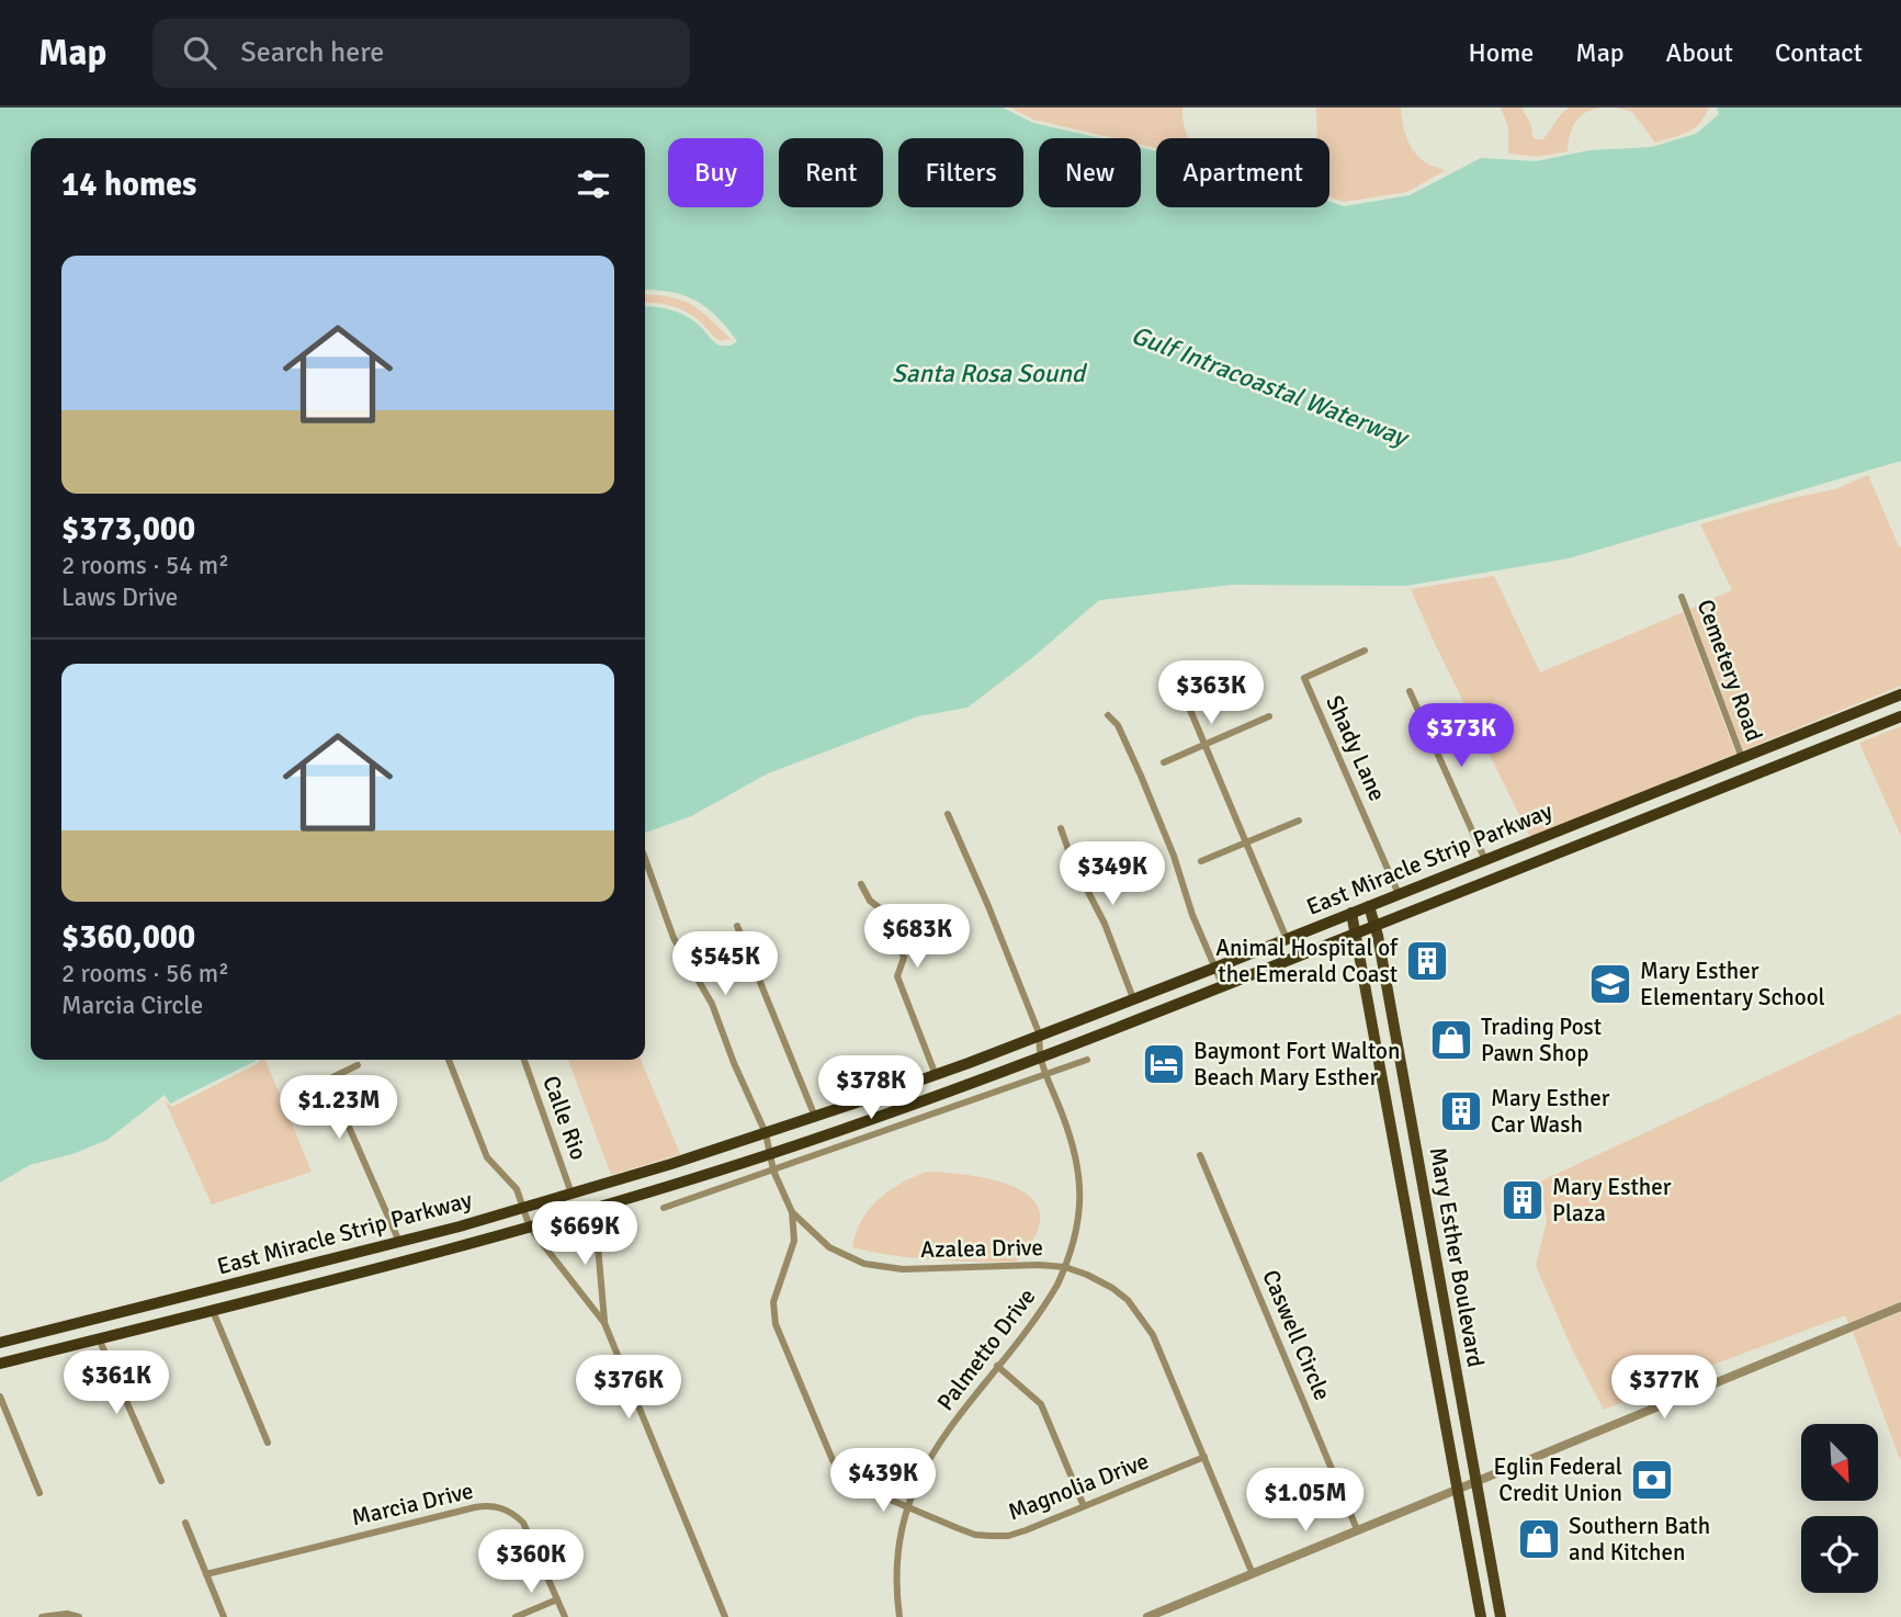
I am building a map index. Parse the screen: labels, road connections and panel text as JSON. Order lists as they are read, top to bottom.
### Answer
{
  "streets": {
    "highway": ["East Miracle Strip Parkway"],
    "main road": ["Mary Esther Boulevard"],
    "street": [
      "Cemetery Road",
      "Shady Lane",
      "Calle Rio",
      "Azalea Drive",
      "Caswell Circle",
      "Palmetto Drive",
      "Magnolia Drive",
      "Marcia Drive"
    ]
  },
  "crossings": [
    ["Cemetery Road", "East Miracle Strip Parkway"],
    ["Shady Lane", "East Miracle Strip Parkway"],
    ["East Miracle Strip Parkway", "Calle Rio"],
    ["East Miracle Strip Parkway", "Azalea Drive"],
    ["East Miracle Strip Parkway", "Mary Esther Boulevard"],
    ["East Miracle Strip Parkway", "Palmetto Drive"],
    ["Azalea Drive", "Palmetto Drive"],
    ["Azalea Drive", "Magnolia Drive"],
    ["Palmetto Drive", "Magnolia Drive"]
  ],
  "water": ["Santa Rosa Sound", "Gulf Intracoastal Waterway"],
  "places": {
    "building": ["Animal Hospital of the Emerald Coast", "Mary Esther Car Wash", "Mary Esther Plaza"],
    "school or university": ["Mary Esther Elementary School"],
    "shop": ["Trading Post Pawn Shop", "Southern Bath and Kitchen"],
    "hotel": ["Baymont Fort Walton Beach Mary Esther"],
    "bank": ["Eglin Federal Credit Union"]
  },
  "north": "bottom right",
  "page": {
    "header": "Map",
    "search": "Search here",
    "nav": [
      "Home",
      "Map",
      "About",
      "Contact"
    ],
    "chip": [
      "Buy",
      "Rent",
      "Filters",
      "New",
      "Apartment"
    ],
    "heading": "14 homes",
    "list": [
      {
        "name": "$373,000",
        "note": "2 rooms · 54 m² · Laws Drive"
      },
      {
        "name": "$360,000",
        "note": "2 rooms · 56 m² · Marcia Circle"
      }
    ],
    "price": [
      "$363K",
      "$373K",
      "$349K",
      "$683K",
      "$545K",
      "$378K",
      "$1.23M",
      "$669K",
      "$361K",
      "$376K",
      "$377K",
      "$439K",
      "$1.05M",
      "$360K"
    ]
  }
}
